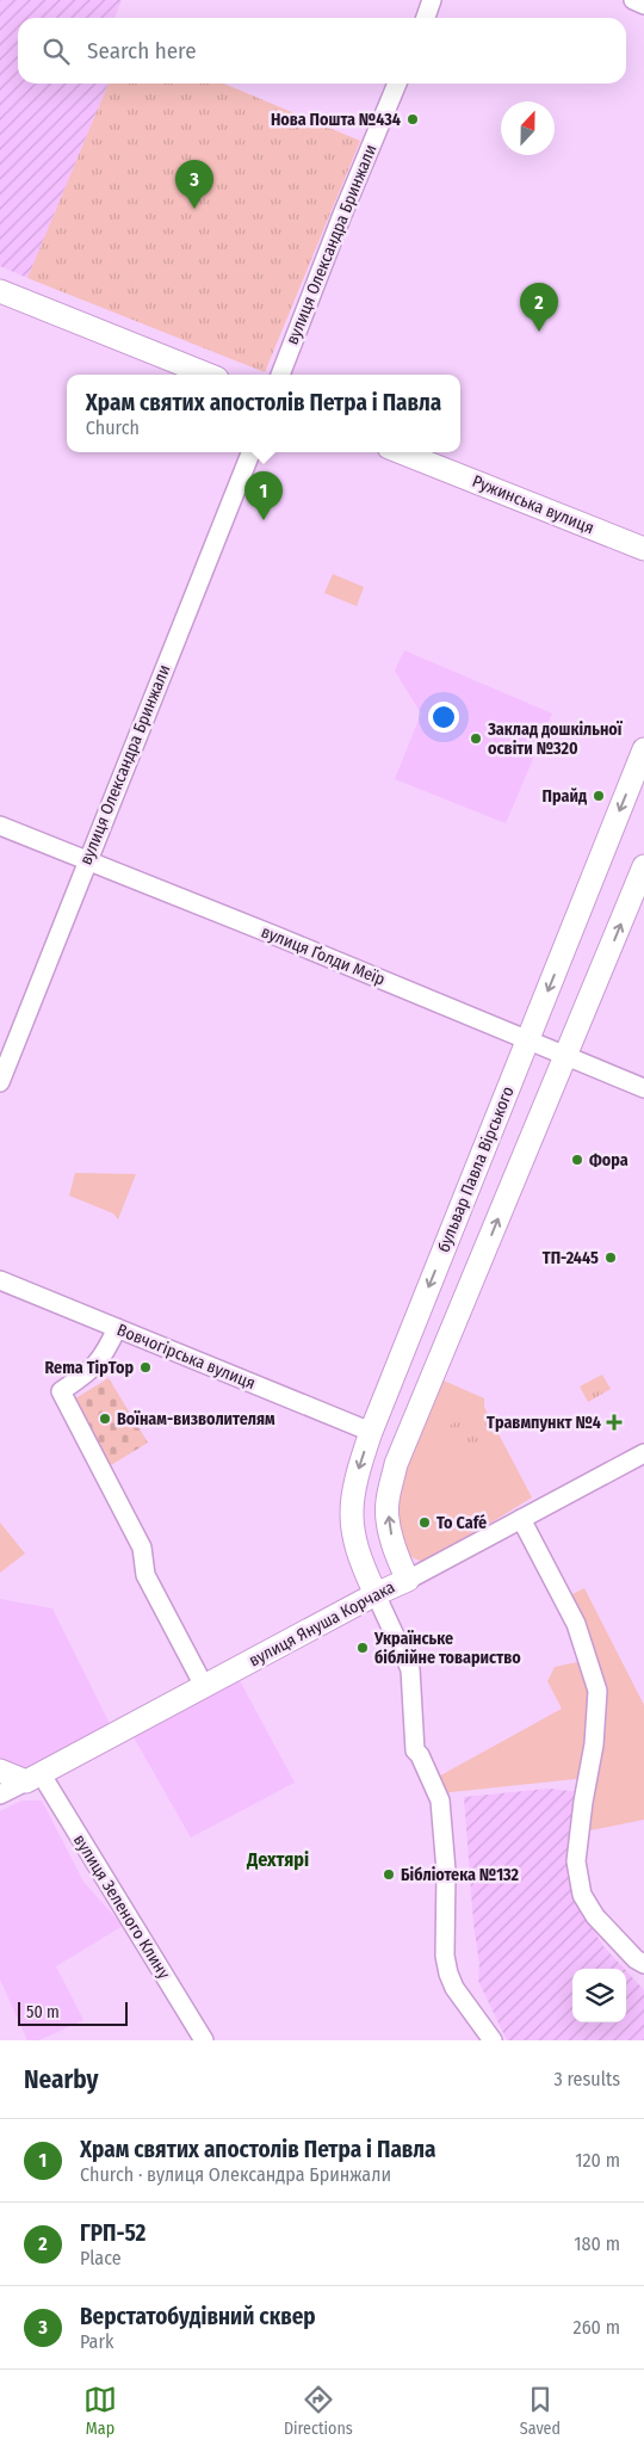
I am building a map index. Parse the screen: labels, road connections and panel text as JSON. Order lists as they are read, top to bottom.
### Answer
{
  "streets": {
    "street": [
      "вулиця Олександра Бринжали",
      "Ружинська вулиця",
      "вулиця Ґолди Меїр",
      "бульвар Павла Вірського",
      "Вовчогірська вулиця",
      "вулиця Януша Корчака",
      "вулиця Зеленого Клину"
    ]
  },
  "crossings": [
    ["вулиця Олександра Бринжали", "вулиця Ґолди Меїр"],
    ["вулиця Ґолди Меїр", "бульвар Павла Вірського"],
    ["бульвар Павла Вірського", "Вовчогірська вулиця"],
    ["бульвар Павла Вірського", "вулиця Януша Корчака"],
    ["вулиця Януша Корчака", "вулиця Зеленого Клину"]
  ],
  "districts": ["Дехтярі"],
  "places": {
    "other": [
      "Нова Пошта №434",
      "Заклад дошкільної освіти №320",
      "Прайд",
      "Фора",
      "ТП-2445",
      "Rema TipTop",
      "Воїнам-визволителям",
      "To Café",
      "Українське біблійне товариство",
      "Бібліотека №132"
    ],
    "health": ["Травмпункт №4"]
  },
  "scale_bar": "50 m",
  "north": "top",
  "page": {
    "search": "Search here",
    "pins": ["3", "2", "1"],
    "popup": ["Храм святих апостолів Петра і Павла", "Church"],
    "scale": "50 m",
    "heading": ["Nearby", "3 results"],
    "list": [
      {
        "mark": "1",
        "name": "Храм святих апостолів Петра і Павла",
        "note": "Church · вулиця Олександра Бринжали",
        "value": "120 m"
      },
      {
        "mark": "2",
        "name": "ГРП-52",
        "note": "Place",
        "value": "180 m"
      },
      {
        "mark": "3",
        "name": "Верстатобудівний сквер",
        "note": "Park",
        "value": "260 m"
      }
    ],
    "nav": ["Map", "Directions", "Saved"]
  }
}
